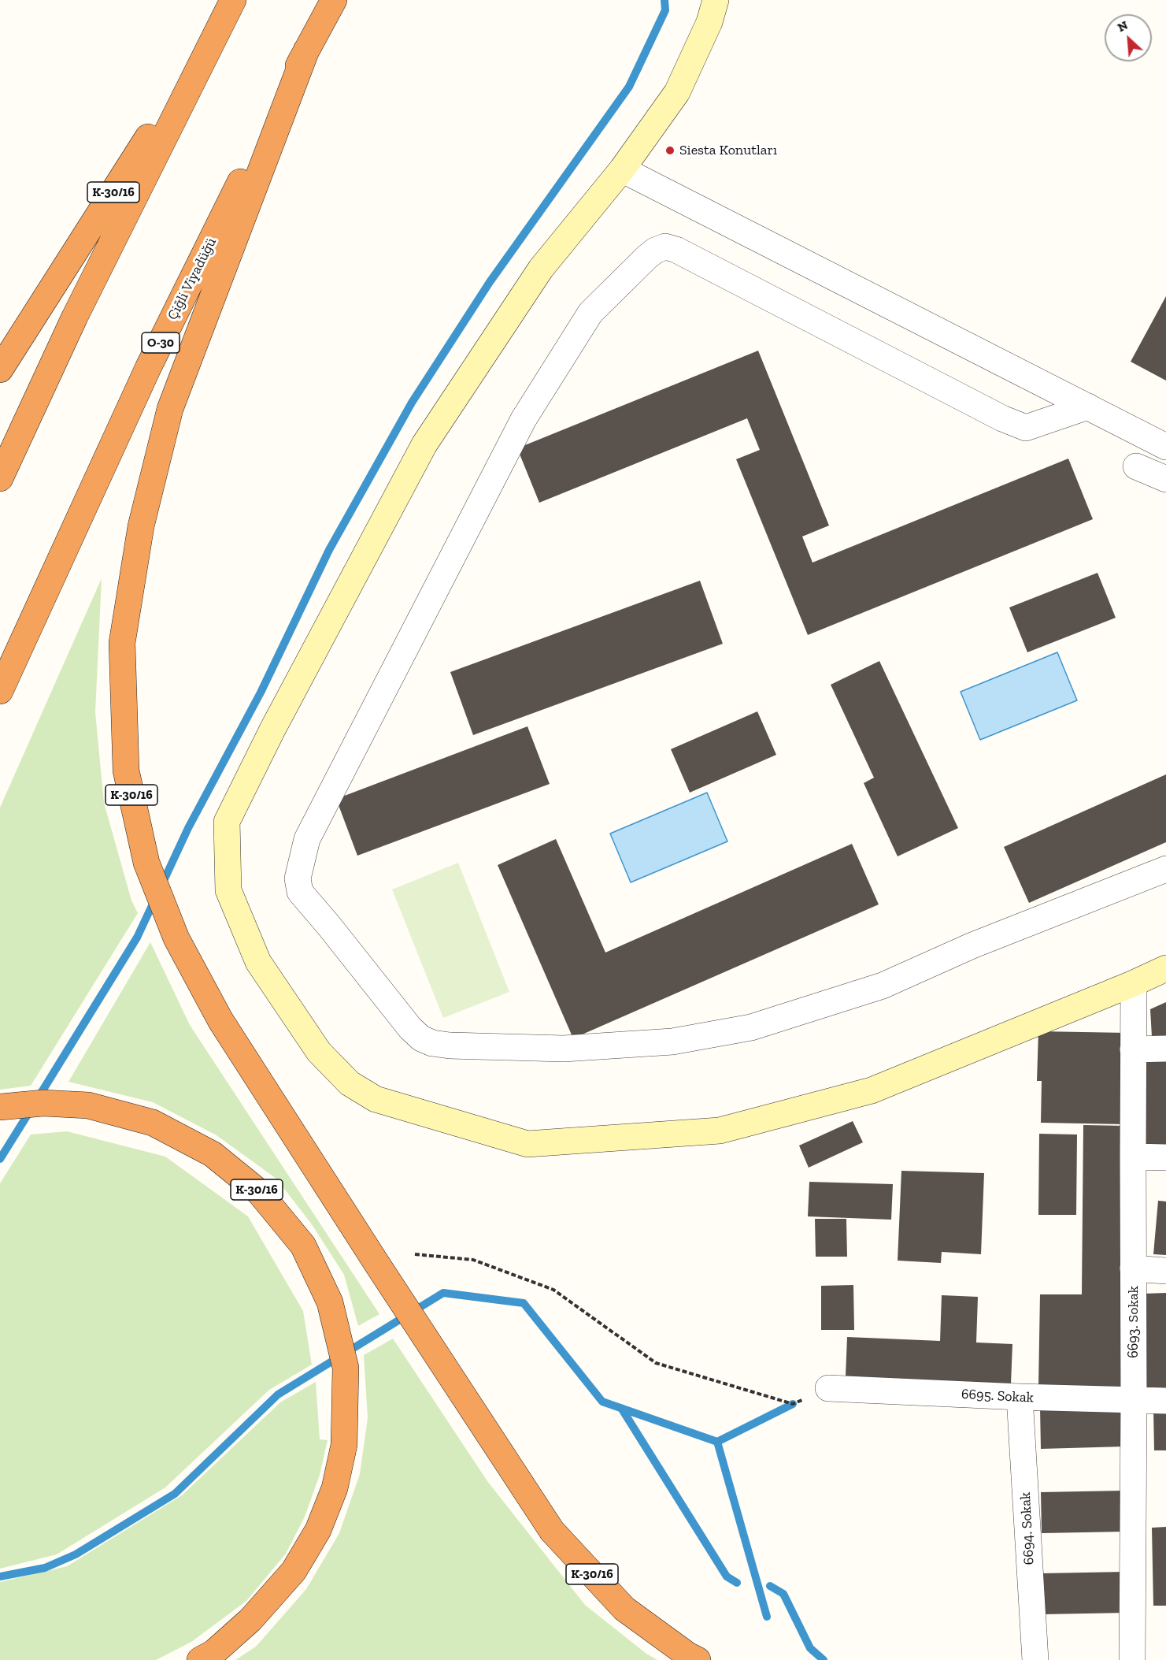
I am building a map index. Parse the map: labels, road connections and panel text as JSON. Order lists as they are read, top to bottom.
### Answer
{
  "streets": {
    "highway": ["K-30/16", "Çiğli Viyadüğü", "O-30"],
    "street": ["6693. Sokak", "6695. Sokak", "6694. Sokak"]
  },
  "crossings": [
    ["K-30/16", "Çiğli Viyadüğü"],
    ["6693. Sokak", "6695. Sokak"],
    ["6695. Sokak", "6694. Sokak"]
  ],
  "places": ["Siesta Konutları"],
  "north": "top left"
}
